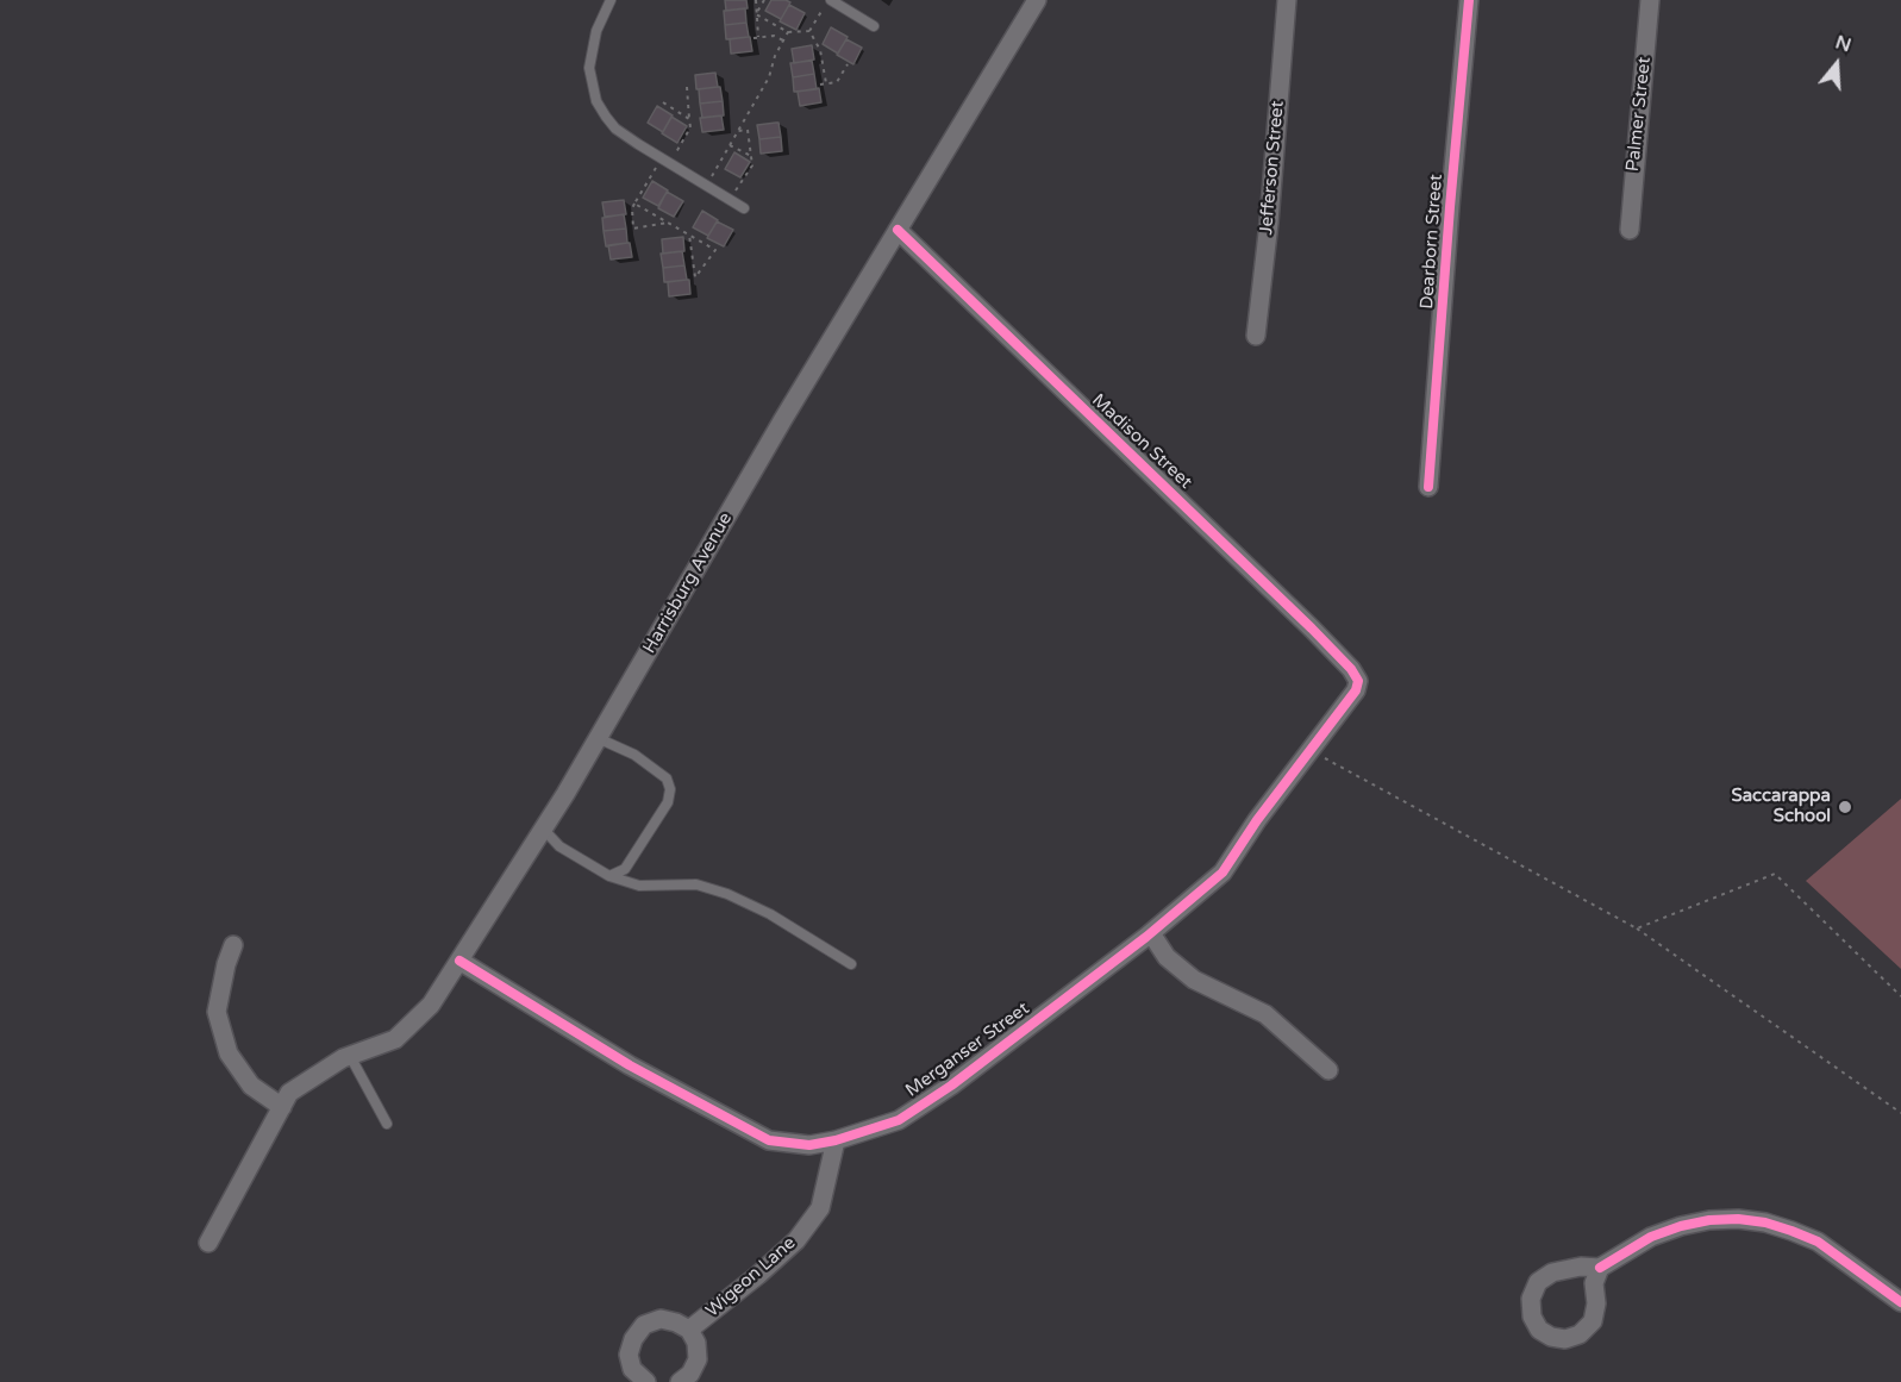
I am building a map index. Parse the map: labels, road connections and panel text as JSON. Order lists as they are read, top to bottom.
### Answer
{
  "streets": {
    "street": [
      "Palmer Street",
      "Jefferson Street",
      "Dearborn Street",
      "Madison Street",
      "Harrisburg Avenue",
      "Merganser Street",
      "Wigeon Lane"
    ]
  },
  "crossings": [
    ["Madison Street", "Harrisburg Avenue"],
    ["Madison Street", "Merganser Street"],
    ["Harrisburg Avenue", "Merganser Street"],
    ["Merganser Street", "Wigeon Lane"]
  ],
  "places": ["Saccarappa School"],
  "north": "top"
}
